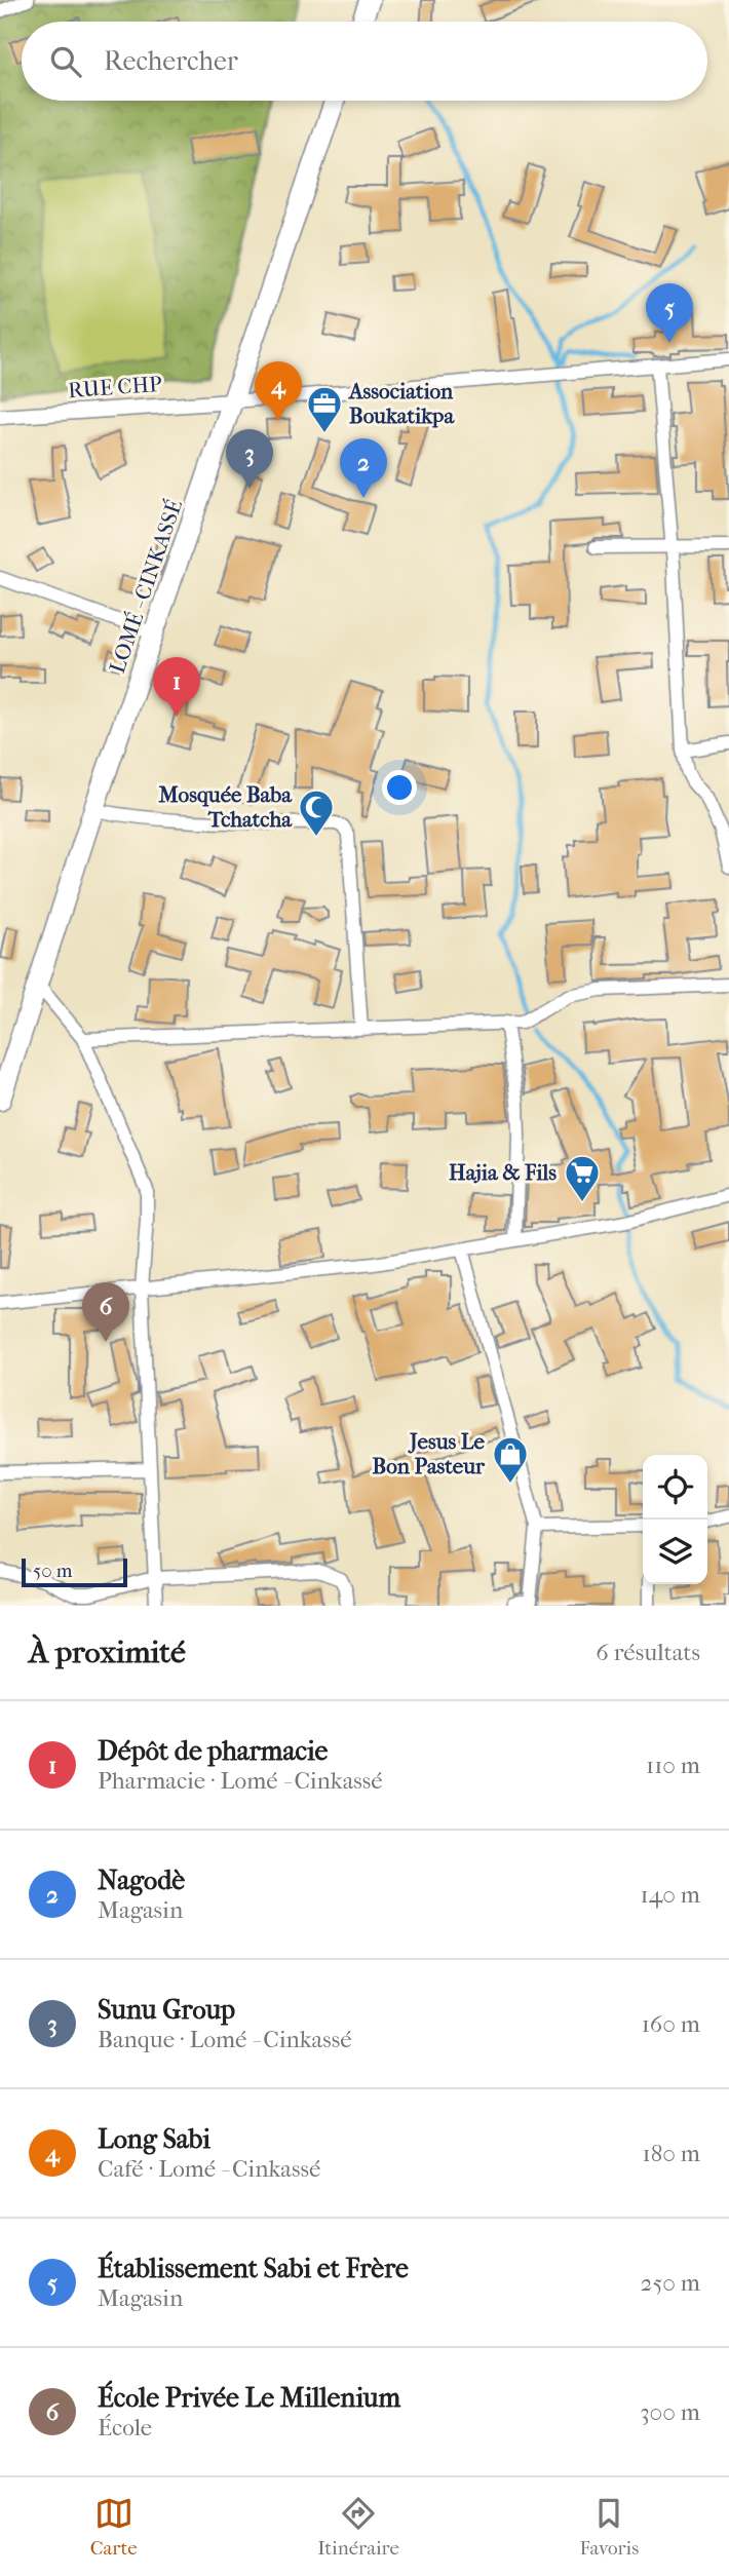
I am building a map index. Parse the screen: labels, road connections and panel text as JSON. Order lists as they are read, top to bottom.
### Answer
{
  "streets": {
    "highway": ["LOMÉ - CINKASSÉ"],
    "street": ["RUE CHP"]
  },
  "crossings": [
    ["RUE CHP", "LOMÉ - CINKASSÉ"]
  ],
  "places": {
    "office": ["Association Boukatikpa"],
    "mosque": ["Mosquée Baba Tchatcha"],
    "supermarket": ["Hajia & Fils"],
    "shop": ["Jesus Le Bon Pasteur"]
  },
  "scale_bar": "50 m",
  "page": {
    "search": "Rechercher",
    "pins": [
      "5",
      "4",
      "3",
      "2",
      "1",
      "6"
    ],
    "scale": "50 m",
    "heading": ["À proximité", "6 résultats"],
    "list": [
      {
        "mark": "1",
        "name": "Dépôt de pharmacie",
        "note": "Pharmacie · Lomé - Cinkassé",
        "value": "110 m"
      },
      {
        "mark": "2",
        "name": "Nagodè",
        "note": "Magasin",
        "value": "140 m"
      },
      {
        "mark": "3",
        "name": "Sunu Group",
        "note": "Banque · Lomé - Cinkassé",
        "value": "160 m"
      },
      {
        "mark": "4",
        "name": "Long Sabi",
        "note": "Café · Lomé - Cinkassé",
        "value": "180 m"
      },
      {
        "mark": "5",
        "name": "Établissement Sabi et Frère",
        "note": "Magasin",
        "value": "250 m"
      },
      {
        "mark": "6",
        "name": "École Privée Le Millenium",
        "note": "École",
        "value": "300 m"
      }
    ],
    "nav": ["Carte", "Itinéraire", "Favoris"]
  }
}
